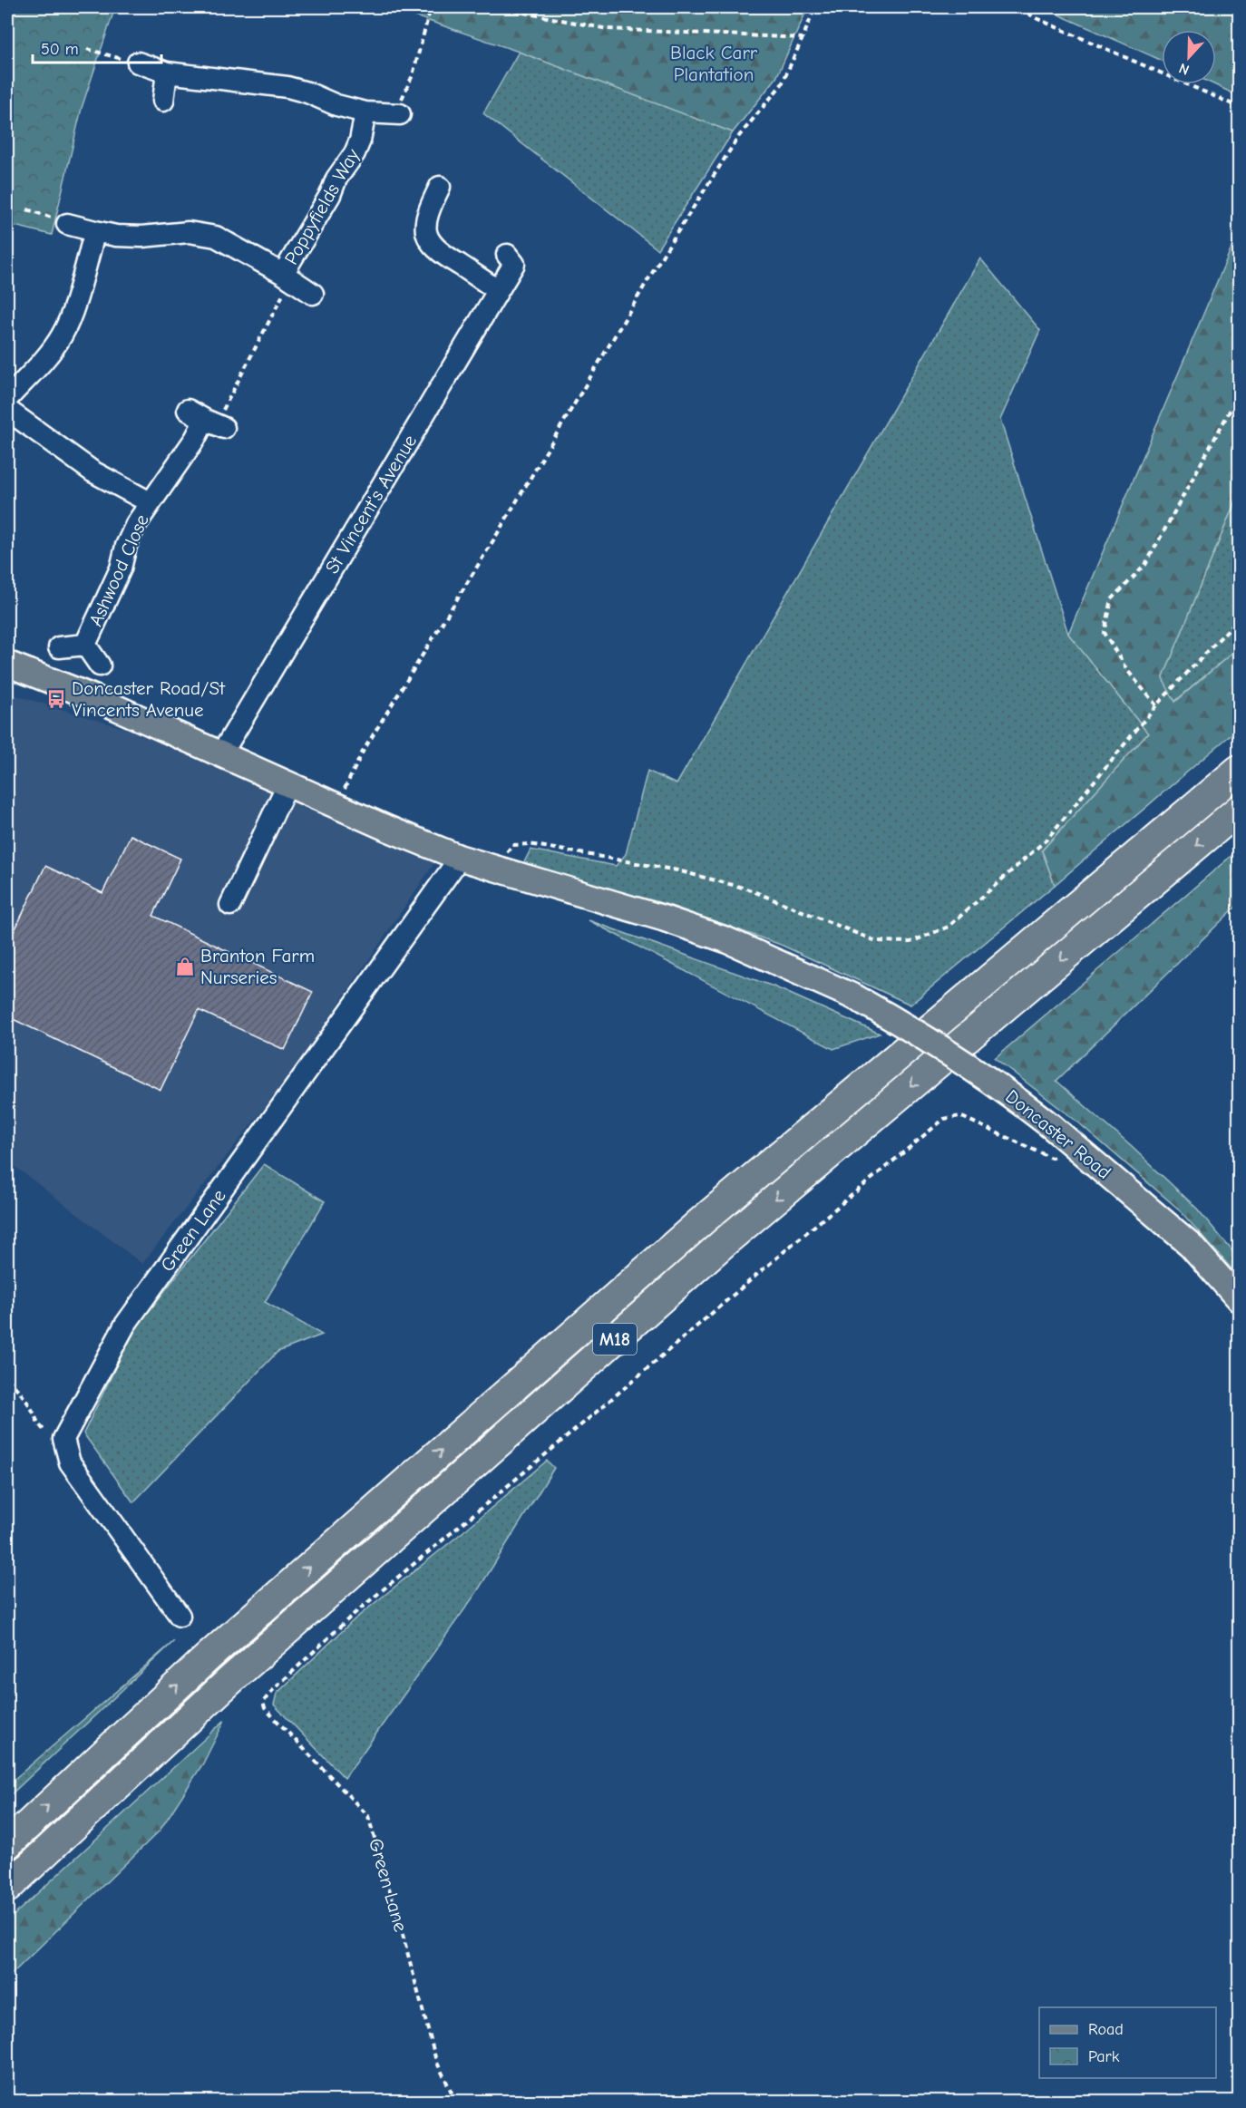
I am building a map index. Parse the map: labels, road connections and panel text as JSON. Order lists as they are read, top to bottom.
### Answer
{
  "streets": {
    "highway": ["M18"],
    "main road": ["Doncaster Road"],
    "street": [
      "Poppyfields Way",
      "St Vincent's Avenue",
      "Ashwood Close",
      "Green Lane"
    ]
  },
  "crossings": [
    ["St Vincent's Avenue", "Doncaster Road"],
    ["Doncaster Road", "Green Lane"]
  ],
  "parks": ["Black Carr Plantation"],
  "places": {
    "bus stop": ["Doncaster Road/St Vincents Avenue"],
    "shop": ["Branton Farm Nurseries"]
  },
  "legend": ["Road", "Park"],
  "scale_bar": "50 m",
  "north": "bottom"
}
